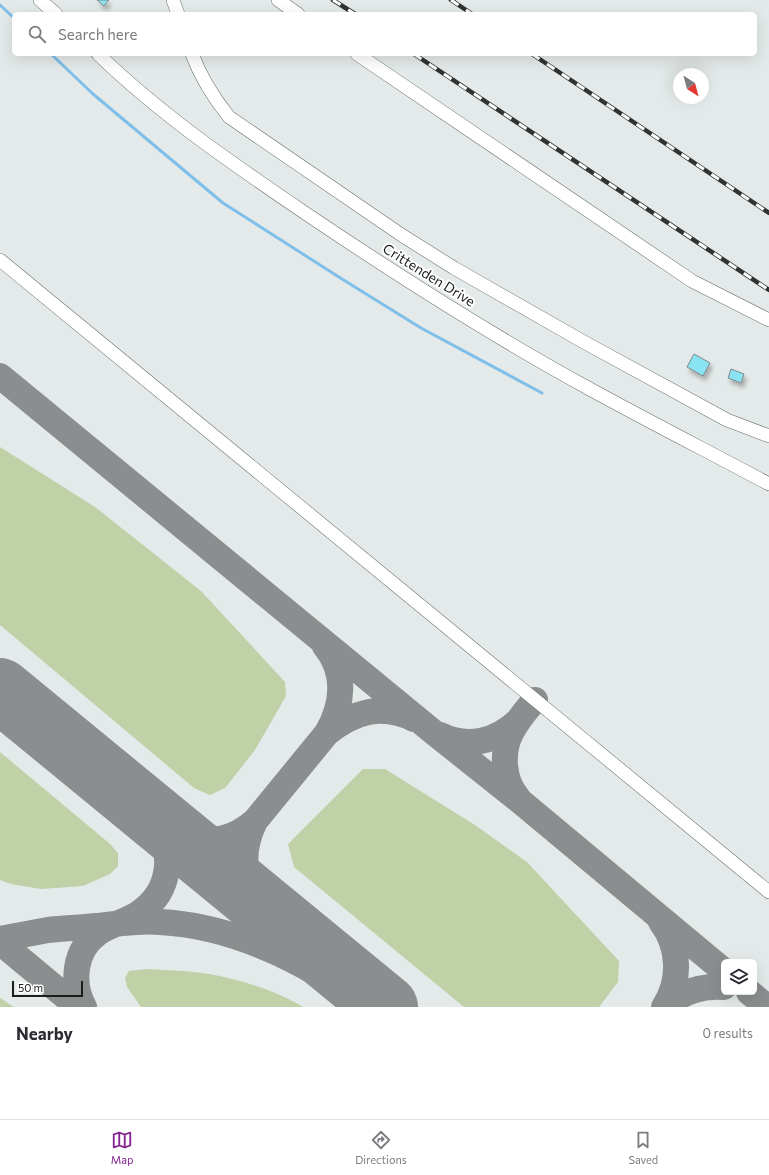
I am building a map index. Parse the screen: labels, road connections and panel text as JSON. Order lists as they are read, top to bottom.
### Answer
{
  "streets": {
    "street": ["Crittenden Drive"]
  },
  "scale_bar": "50 m",
  "north": "bottom right",
  "page": {
    "search": "Search here",
    "scale": "50 m",
    "heading": ["Nearby", "0 results"],
    "nav": ["Map", "Directions", "Saved"]
  }
}
